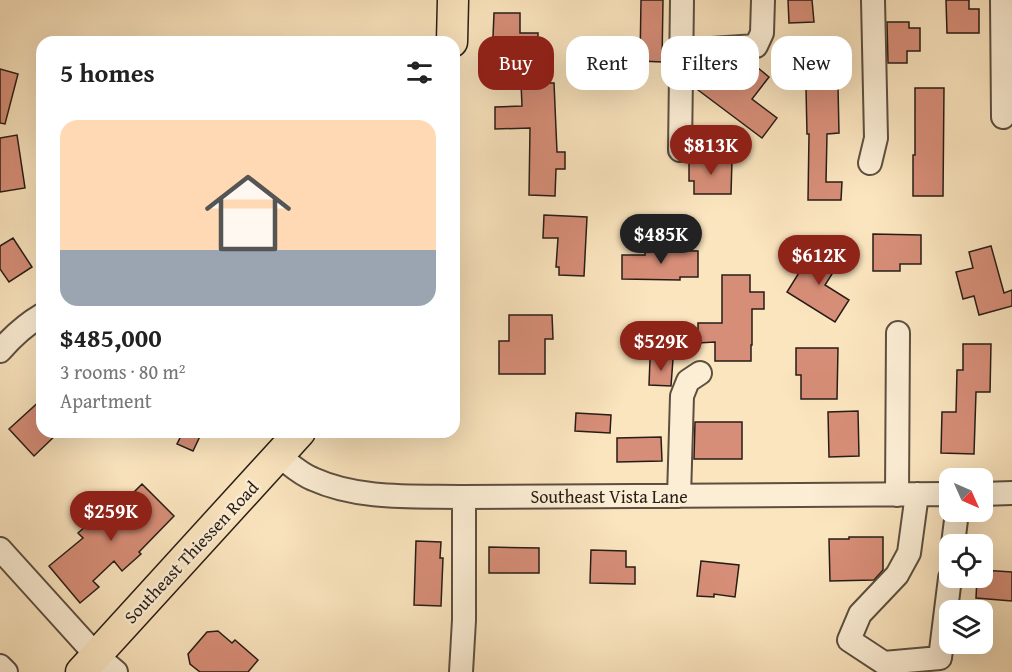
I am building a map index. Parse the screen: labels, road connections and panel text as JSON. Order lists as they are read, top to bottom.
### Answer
{
  "streets": {
    "main road": ["Southeast Thiessen Road"],
    "street": ["Southeast Vista Lane"]
  },
  "crossings": [
    ["Southeast Vista Lane", "Southeast Thiessen Road"]
  ],
  "north": "bottom right",
  "page": {
    "chip": [
      "Buy",
      "Rent",
      "Filters",
      "New"
    ],
    "heading": "5 homes",
    "list": [
      {
        "name": "$485,000",
        "note": "3 rooms · 80 m² · Apartment"
      }
    ],
    "price": [
      "$813K",
      "$485K",
      "$612K",
      "$529K",
      "$259K"
    ]
  }
}
